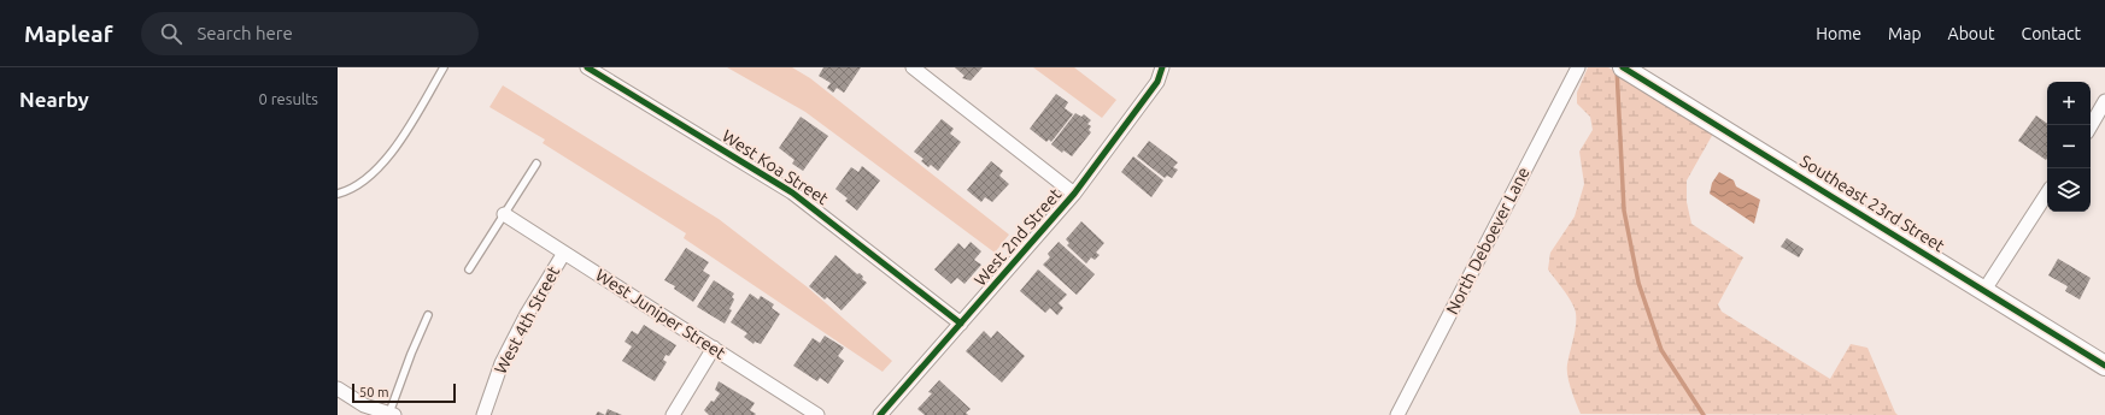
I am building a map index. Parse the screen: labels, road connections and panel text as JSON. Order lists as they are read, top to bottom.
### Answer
{
  "streets": {
    "street": [
      "West Koa Street",
      "Southeast 23rd Street",
      "West 2nd Street",
      "North Deboever Lane",
      "West Juniper Street",
      "West 4th Street"
    ]
  },
  "crossings": [
    ["West Koa Street", "West 2nd Street"],
    ["West Juniper Street", "West 4th Street"]
  ],
  "scale_bar": "50 m",
  "page": {
    "header": "Mapleaf",
    "search": "Search here",
    "nav": [
      "Home",
      "Map",
      "About",
      "Contact"
    ],
    "heading": ["Nearby", "0 results"],
    "map_buttons": ["+", "−"],
    "scale": "50 m"
  }
}
